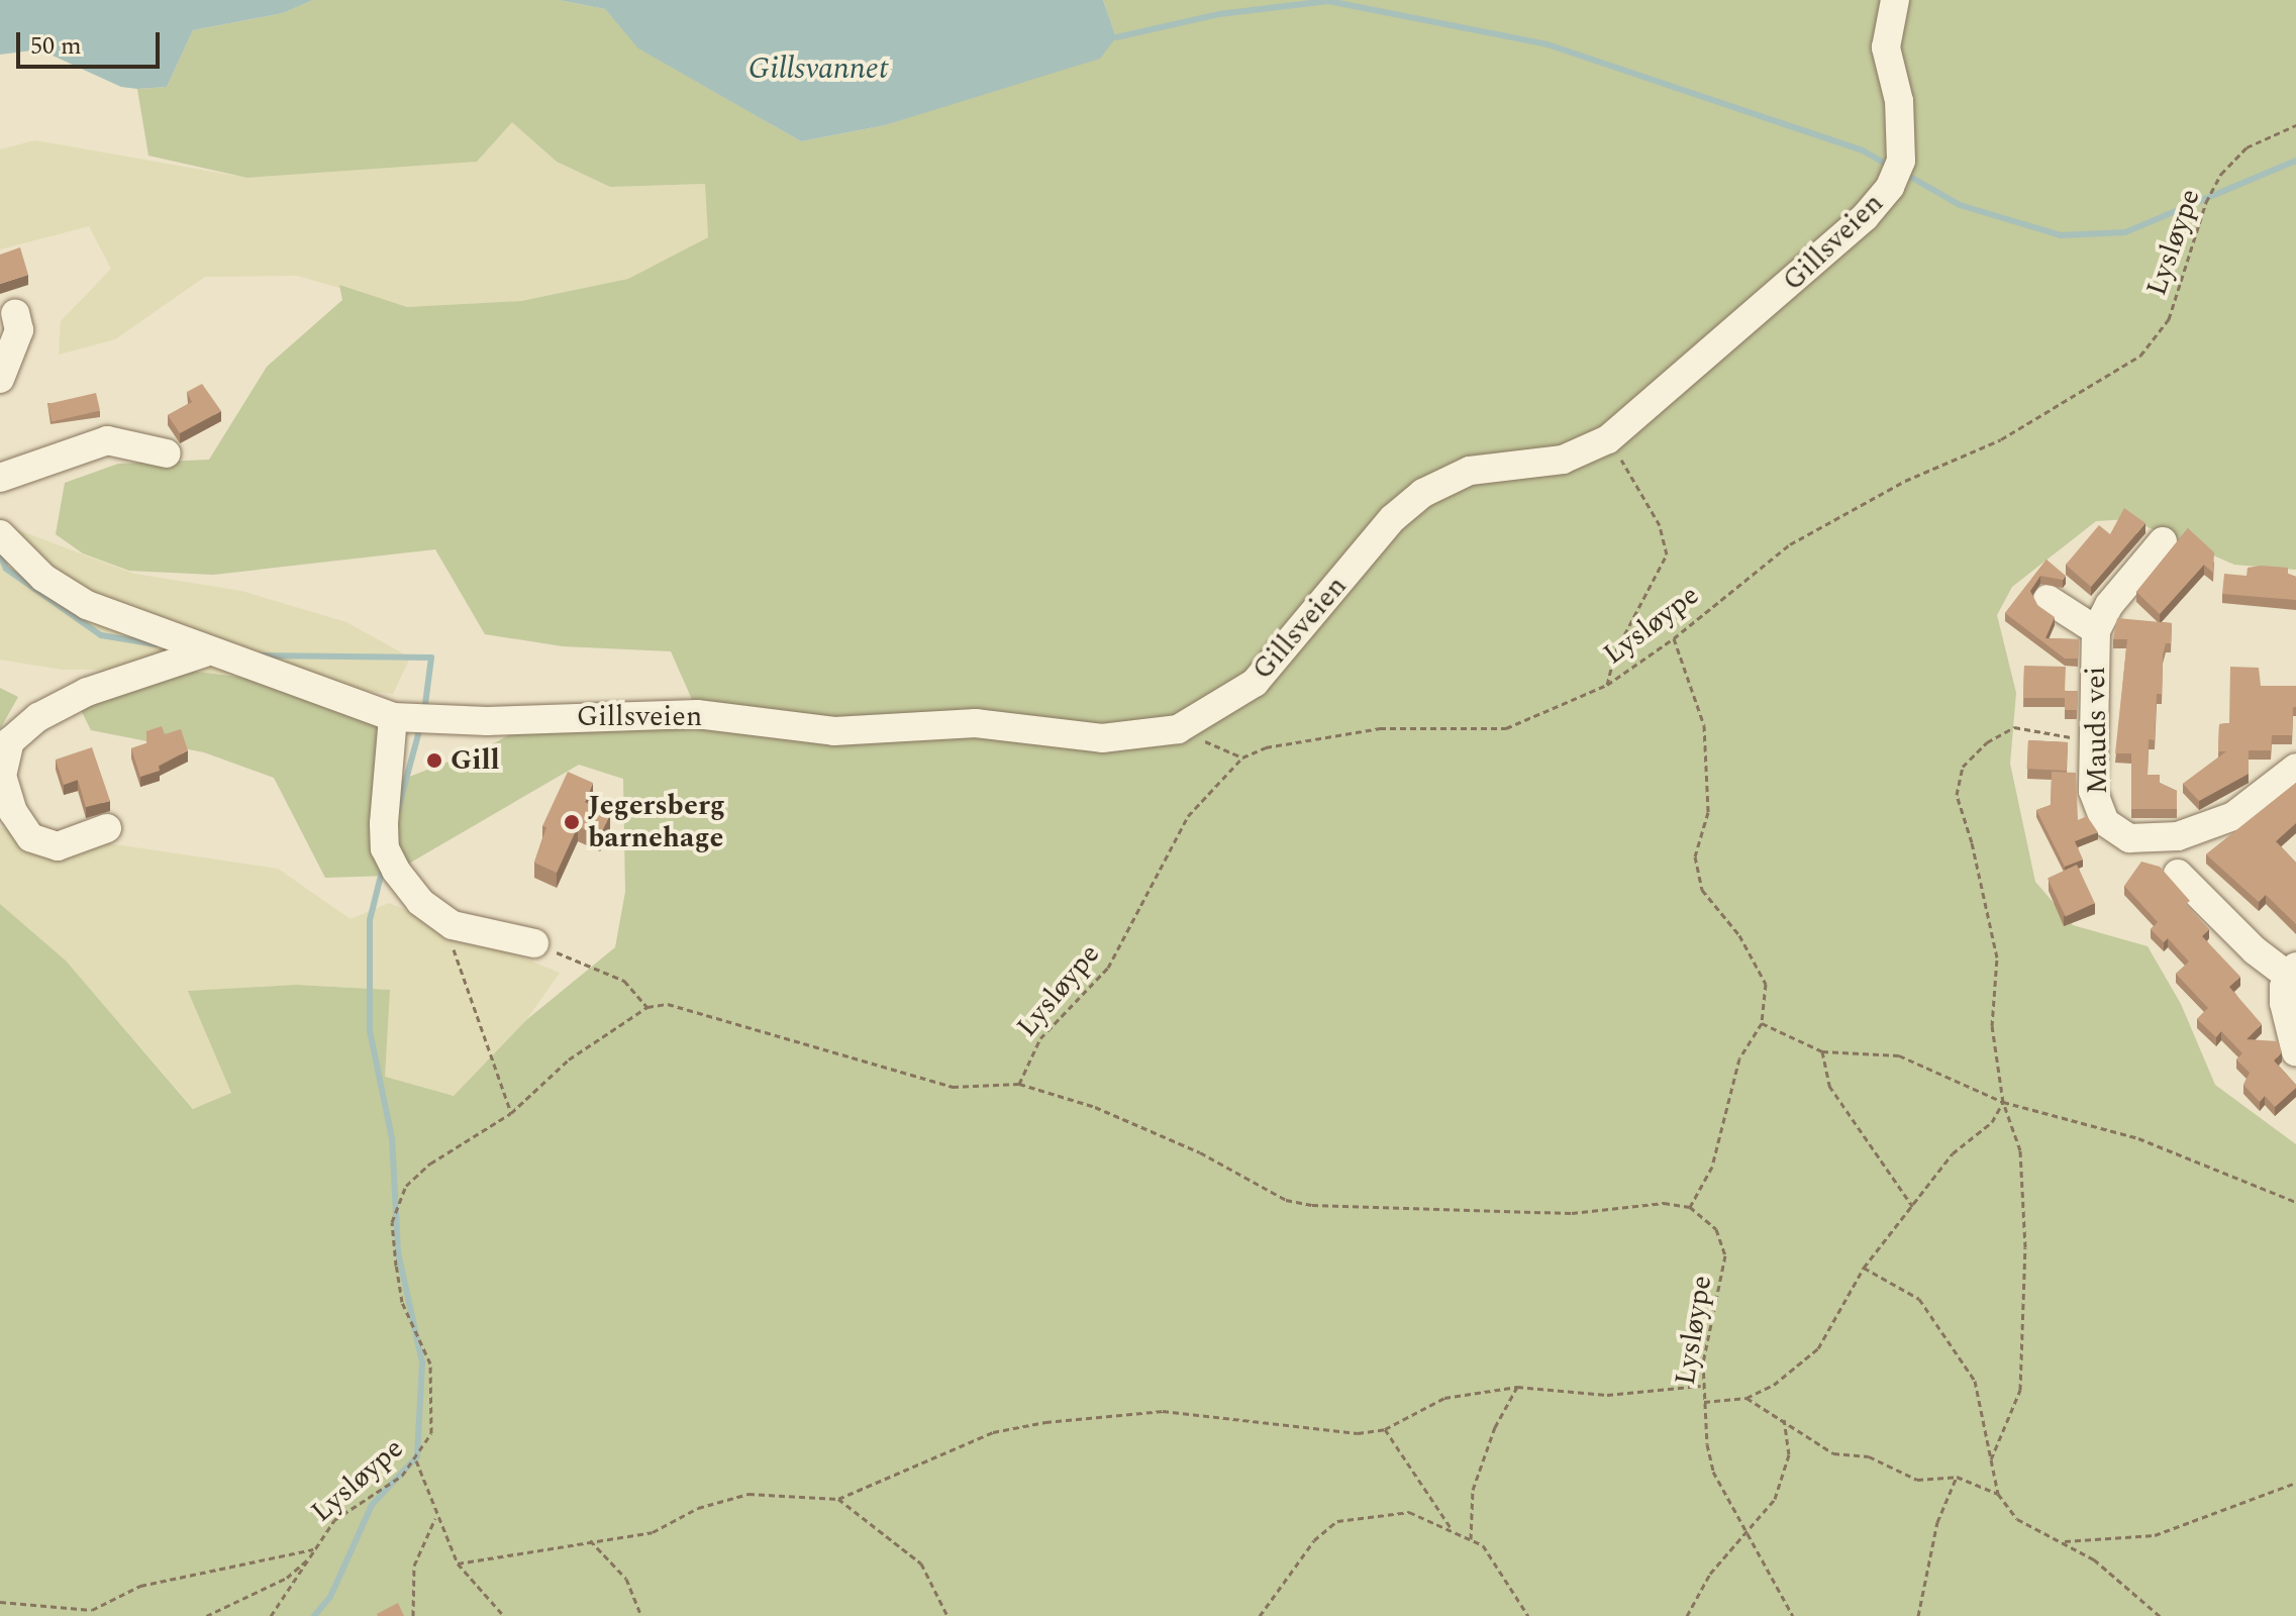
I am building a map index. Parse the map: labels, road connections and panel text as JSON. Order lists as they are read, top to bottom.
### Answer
{
  "streets": {
    "street": ["Gillsveien", "Mauds vei"],
    "path": ["Lysløype"]
  },
  "water": ["Gillsvannet"],
  "places": ["Gill", "Jegersberg barnehage"],
  "scale_bar": "50 m"
}
